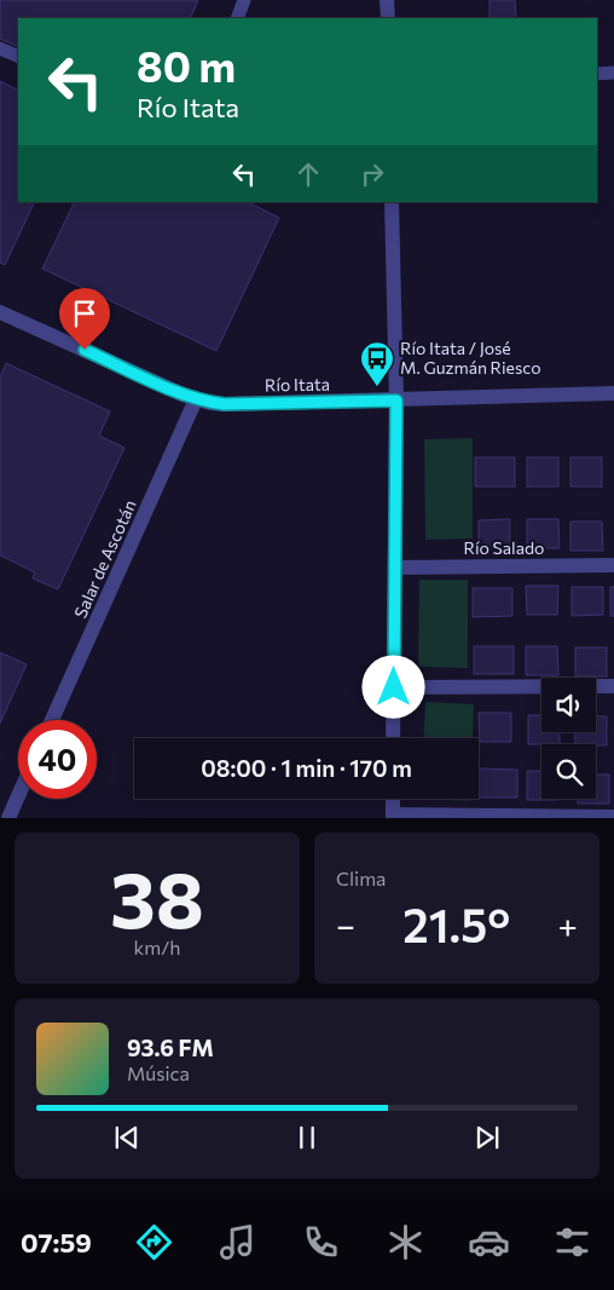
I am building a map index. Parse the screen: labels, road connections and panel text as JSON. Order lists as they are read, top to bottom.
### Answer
{
  "streets": {
    "street": ["Río Itata", "Río Salado", "Salar de Ascotán"]
  },
  "crossings": [
    ["Río Itata", "Salar de Ascotán"]
  ],
  "places": {
    "bus stop": ["Río Itata / José M. Guzmán Riesco"]
  },
  "page": {
    "turn": ["80 m", "Río Itata"],
    "limit": "40",
    "trip": "08:00 · 1 min · 170 m",
    "tile": [
      ["38", "km/h"],
      "Clima"
    ],
    "heat": ["−", "21.5°", "+"],
    "song": ["93.6 FM", "Música"],
    "tabs": "07:59"
  }
}
